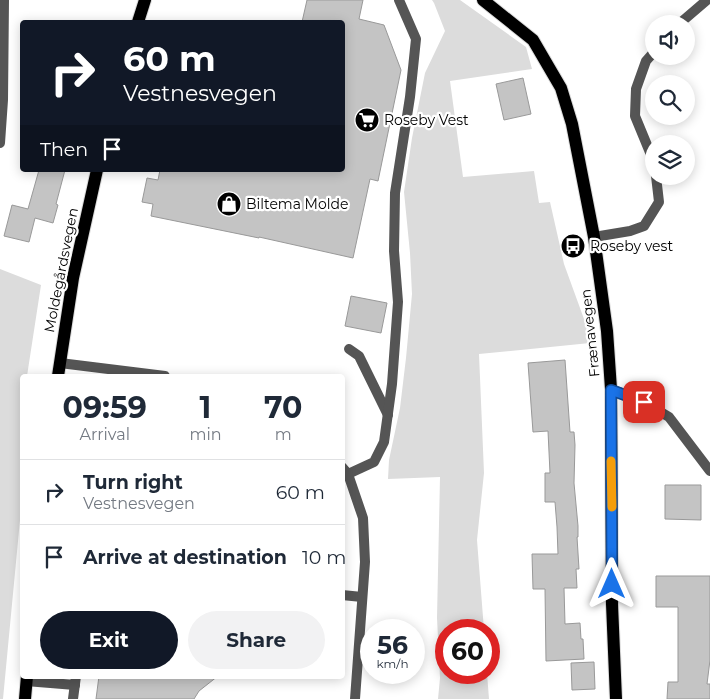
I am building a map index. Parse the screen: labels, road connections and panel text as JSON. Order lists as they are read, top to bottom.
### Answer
{
  "streets": {
    "main road": ["Moldegårdsvegen", "Frænavegen"]
  },
  "places": {
    "supermarket": ["Roseby Vest"],
    "shop": ["Biltema Molde"],
    "bus stop": ["Roseby vest"]
  },
  "page": {
    "turn": ["60 m", "Vestnesvegen"],
    "then": "Then",
    "eta": [
      "09:59",
      "Arrival",
      "1",
      "min",
      "70",
      "m"
    ],
    "list": [
      {
        "name": "Turn right",
        "note": "Vestnesvegen",
        "value": "60 m"
      },
      {
        "name": "Arrive at destination",
        "value": "10 m"
      }
    ],
    "buttons": ["Exit", "Share"],
    "speed": "56 km/h",
    "limit": "60"
  }
}
